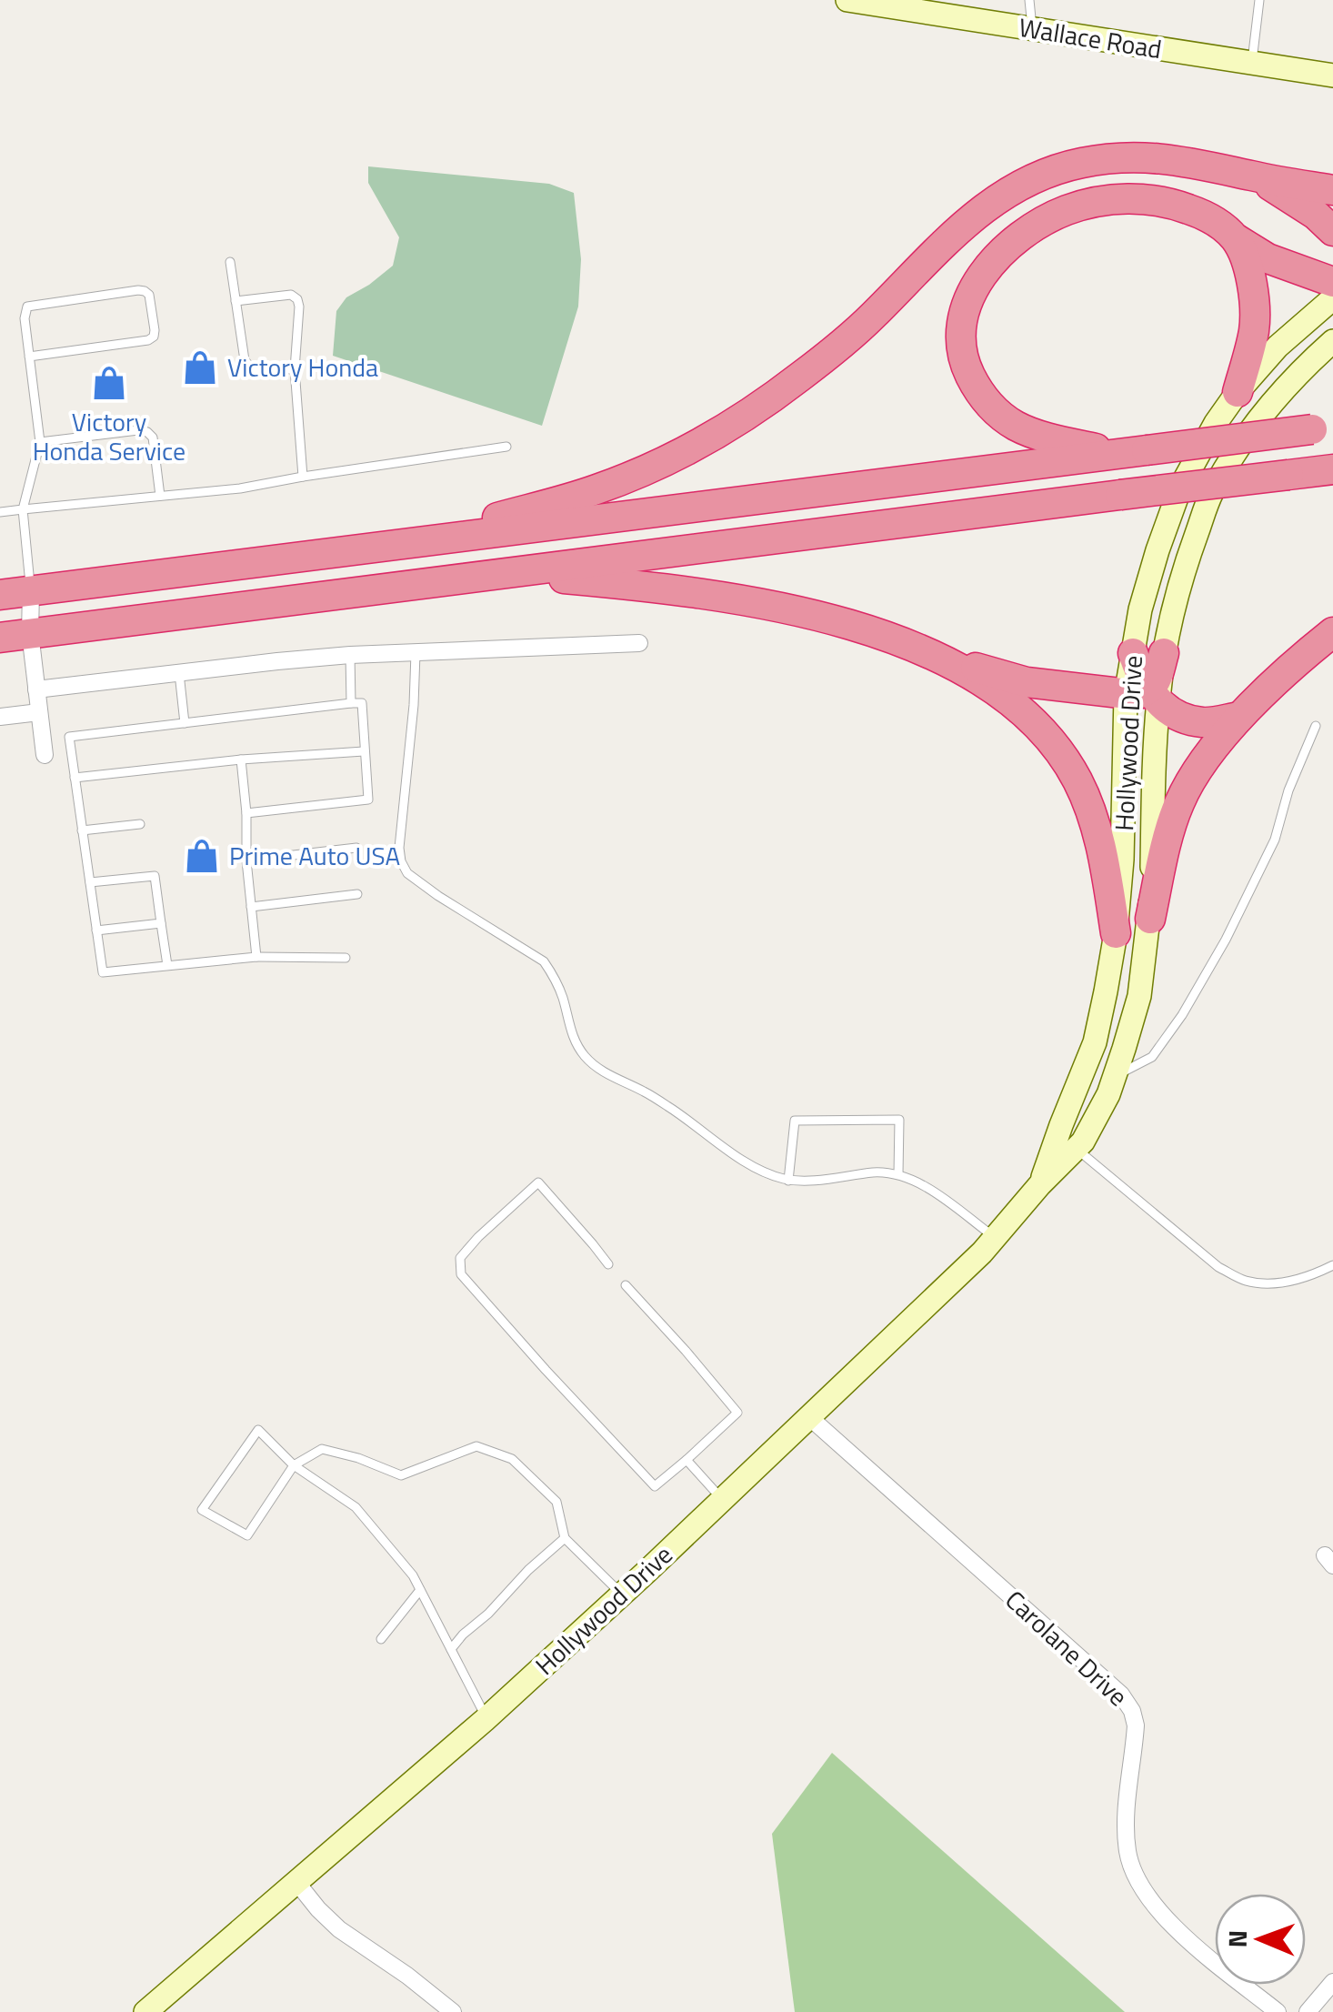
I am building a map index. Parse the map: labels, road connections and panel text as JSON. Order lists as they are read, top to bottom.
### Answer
{
  "streets": {
    "main road": ["Wallace Road", "Hollywood Drive"],
    "street": ["Carolane Drive"]
  },
  "crossings": [
    ["Hollywood Drive", "Carolane Drive"]
  ],
  "places": {
    "shop": ["Victory Honda", "Victory Honda Service", "Prime Auto USA"]
  },
  "north": "left"
}
